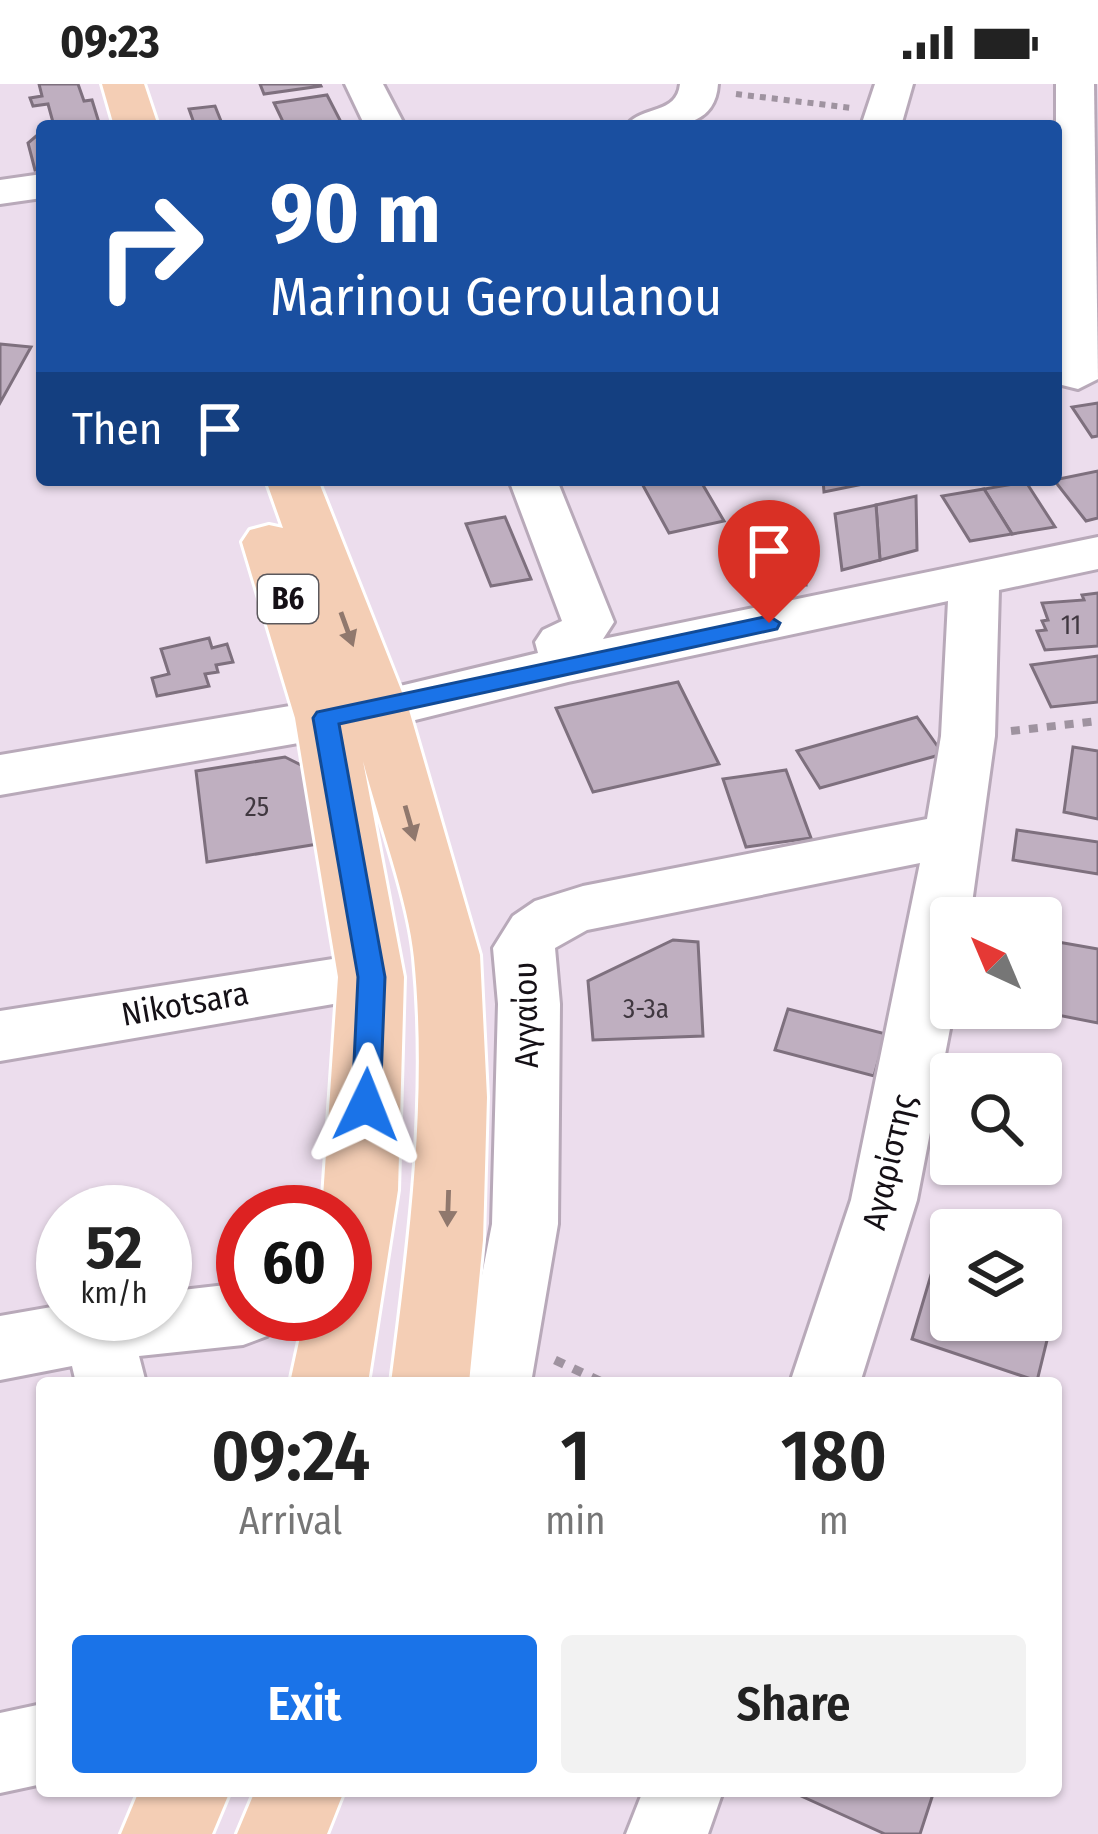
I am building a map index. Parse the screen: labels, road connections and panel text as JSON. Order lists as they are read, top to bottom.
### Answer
{
  "streets": {
    "main road": ["B6"],
    "street": ["Nikotsara", "Αγγαίου", "Αγαρίστης"]
  },
  "crossings": [
    ["B6", "Nikotsara"],
    ["Αγγαίου", "Αγαρίστης"]
  ],
  "house_numbers": ["11", "25", "3-3a"],
  "north": "top left",
  "page": {
    "status": "09:23",
    "turn": ["90 m", "Marinou Geroulanou"],
    "then": "Then",
    "speed": "52 km/h",
    "limit": "60",
    "eta": [
      "09:24",
      "Arrival",
      "1",
      "min",
      "180",
      "m"
    ],
    "buttons": ["Exit", "Share"]
  }
}
